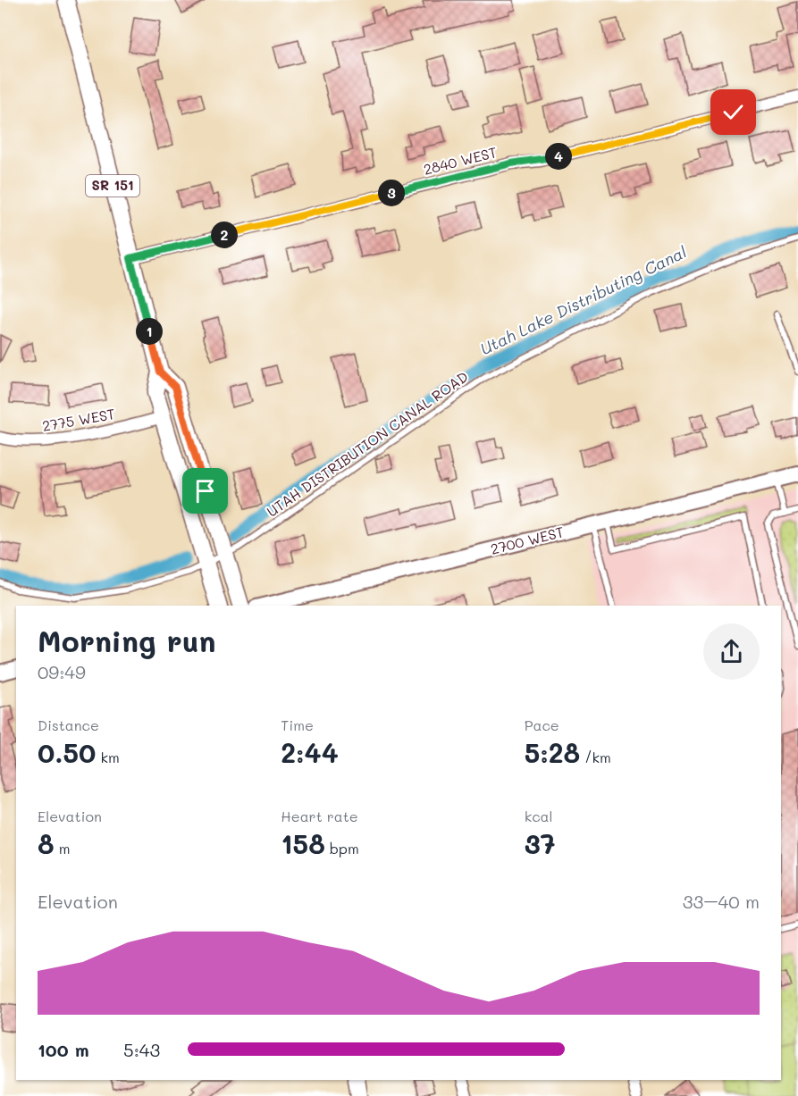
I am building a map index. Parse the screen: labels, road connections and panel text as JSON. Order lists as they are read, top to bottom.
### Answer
{
  "streets": {
    "main road": ["SR 151", "2700 WEST"],
    "street": ["2840 WEST", "2775 WEST"],
    "lane": ["UTAH DISTRIBUTION CANAL ROAD"]
  },
  "crossings": [
    ["2840 WEST", "SR 151"],
    ["SR 151", "2775 WEST"],
    ["SR 151", "UTAH DISTRIBUTION CANAL ROAD"]
  ],
  "water": ["Utah Lake Distributing Canal"],
  "page": {
    "pins": [
      "4",
      "3",
      "2",
      "1"
    ],
    "heading": ["Morning run", "09:49"],
    "stats": [
      ["Distance", "0.50 km"],
      ["Time", "2:44"],
      ["Pace", "5:28 /km"],
      ["Elevation", "8 m"],
      ["Heart rate", "158 bpm"],
      ["kcal", "37"]
    ],
    "chart": ["Elevation", "33–40 m"],
    "list": [
      {
        "name": "100 m",
        "note": "5:43"
      }
    ]
  }
}
